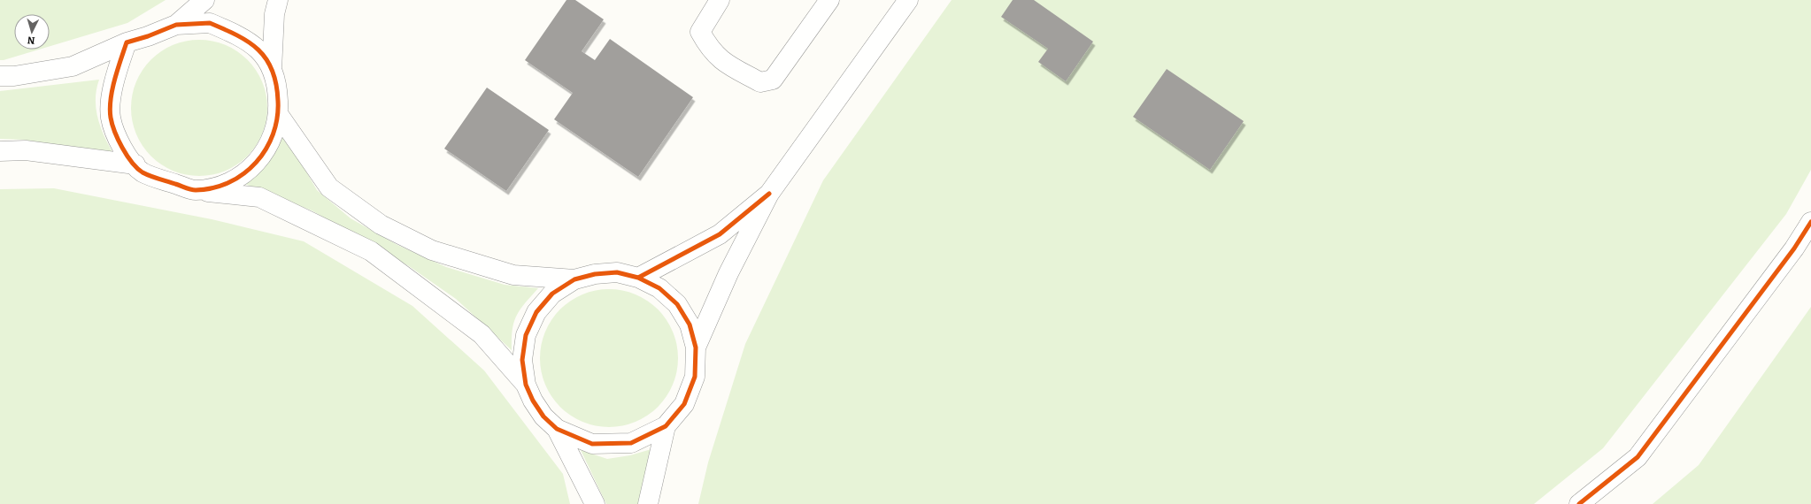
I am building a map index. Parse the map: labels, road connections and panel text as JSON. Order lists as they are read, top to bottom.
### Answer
{
  "north": "bottom"
}
